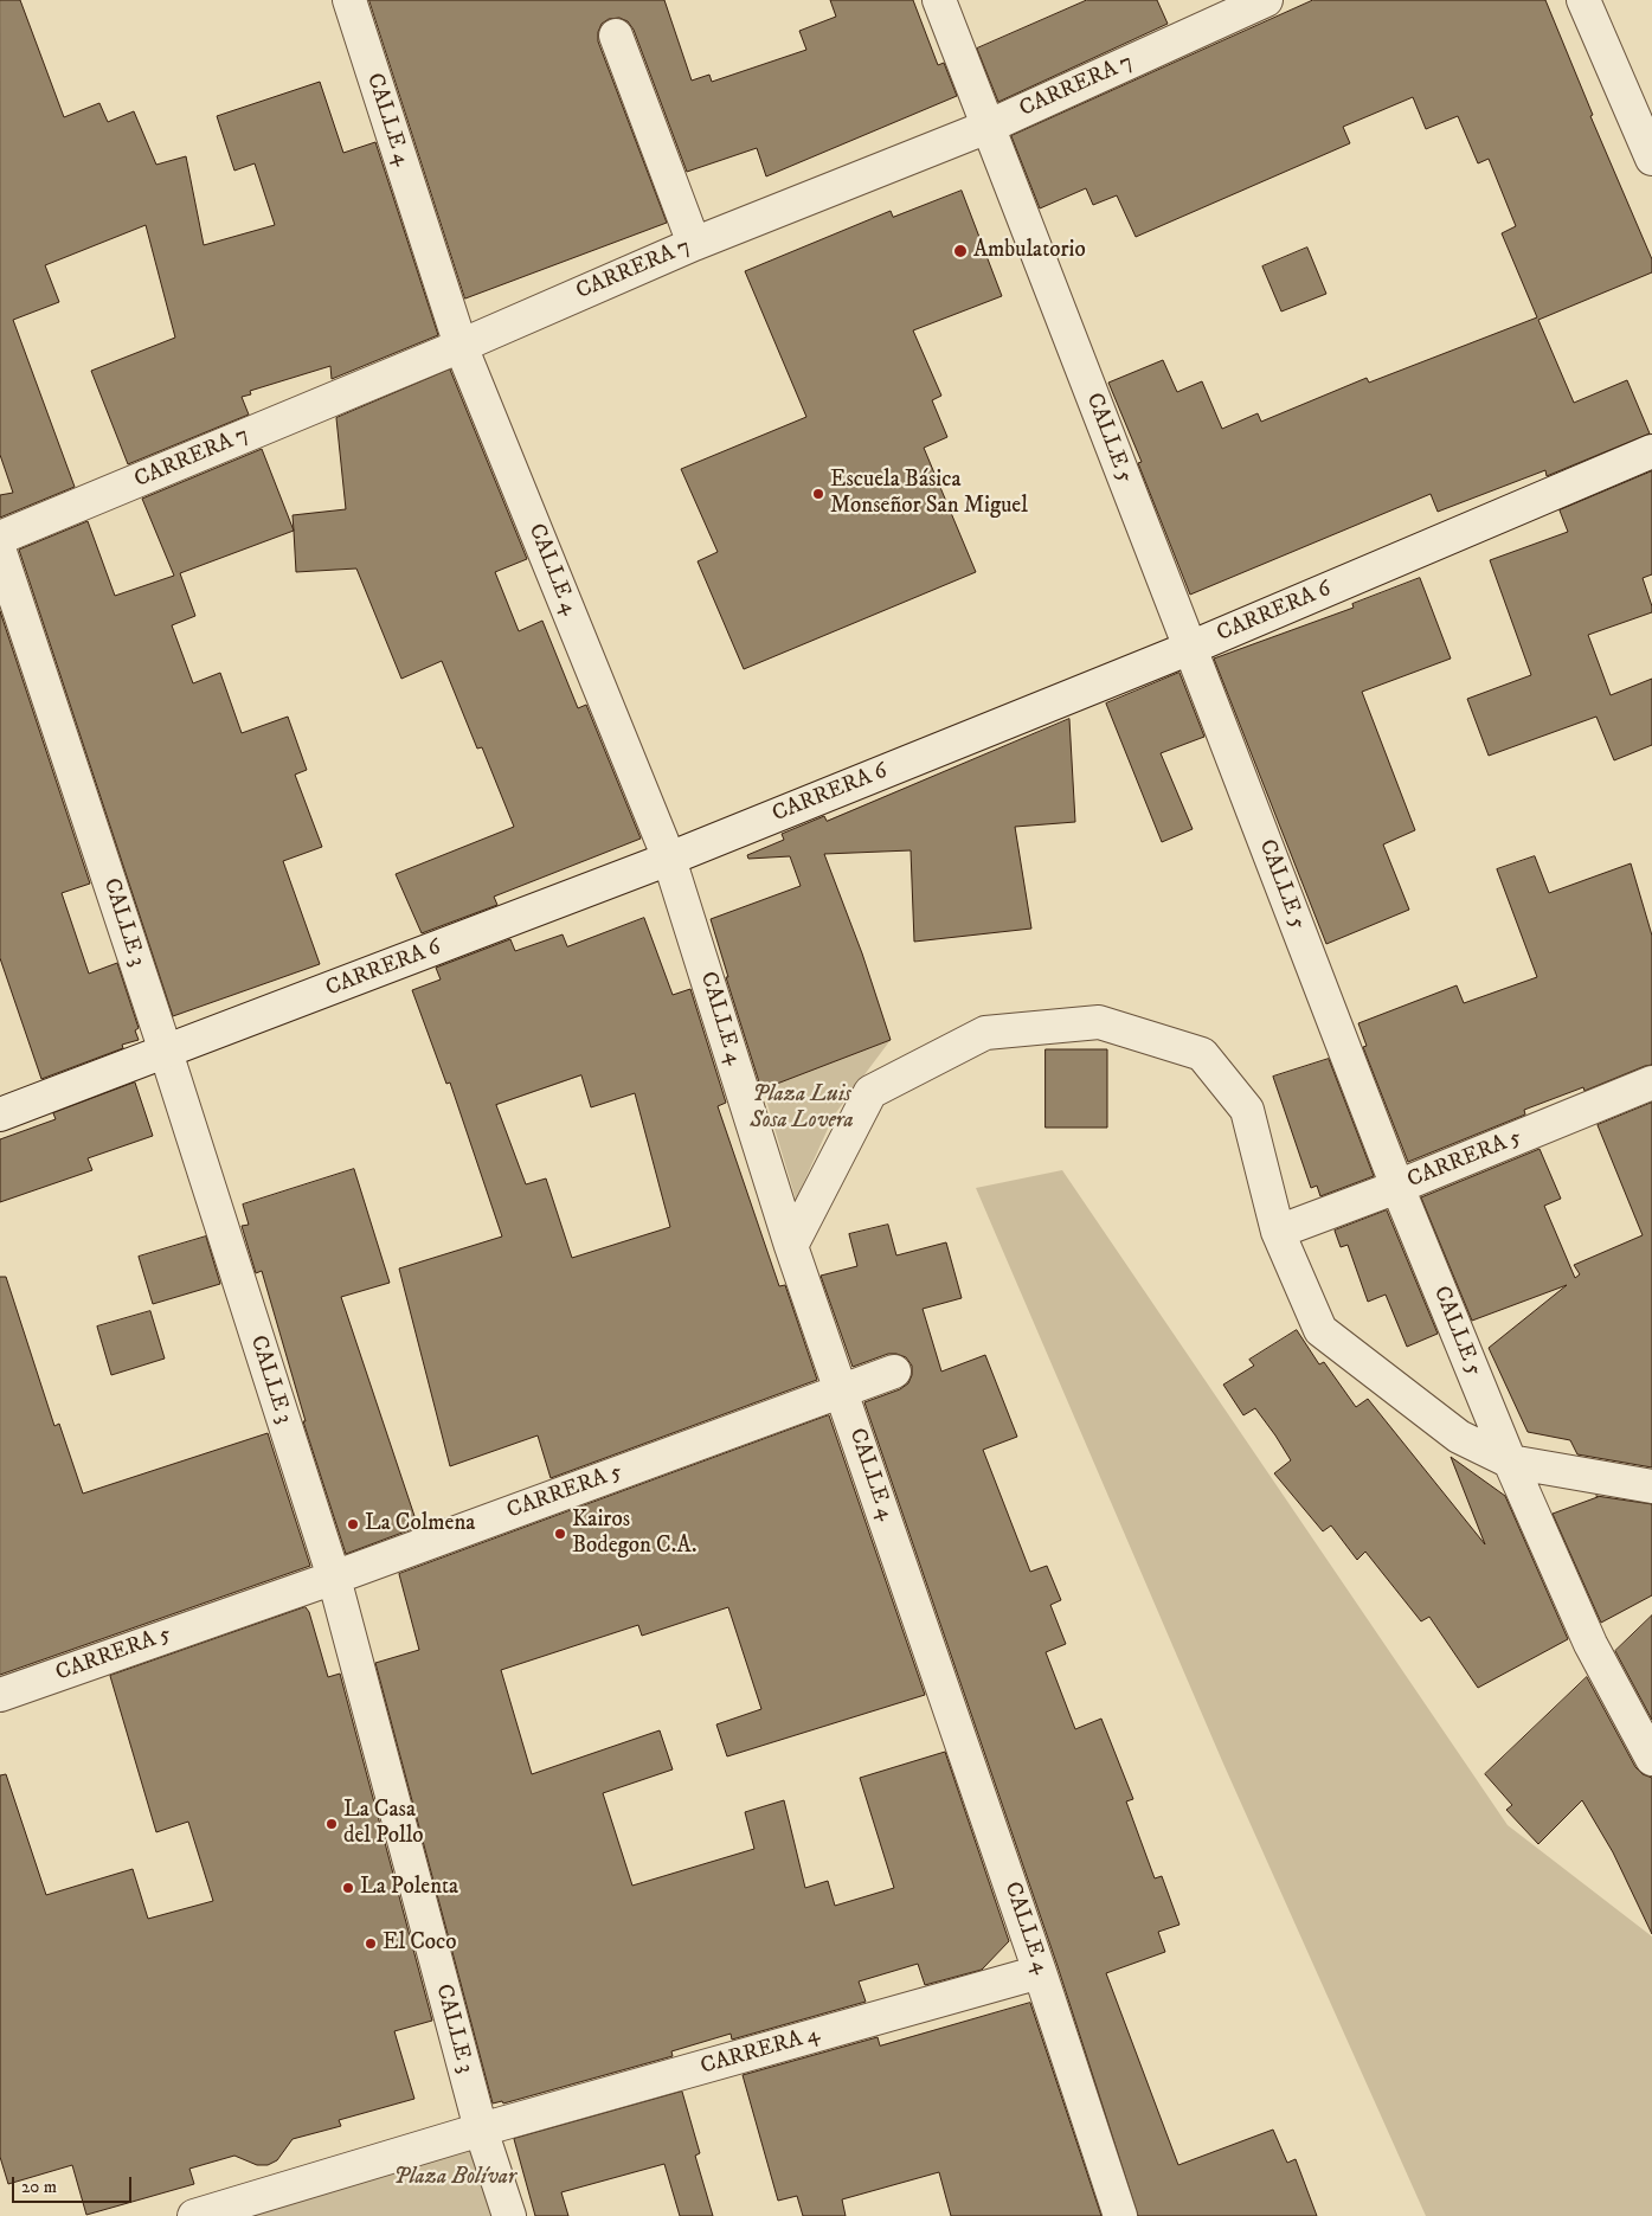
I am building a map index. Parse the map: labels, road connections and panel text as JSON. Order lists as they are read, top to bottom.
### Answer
{
  "streets": {
    "street": [
      "CARRERA 7",
      "CALLE 4",
      "CALLE 5",
      "CARRERA 6",
      "CALLE 3",
      "CARRERA 5",
      "CARRERA 4"
    ]
  },
  "crossings": [
    ["CARRERA 7", "CALLE 4"],
    ["CARRERA 7", "CALLE 5"],
    ["CALLE 4", "CARRERA 6"],
    ["CALLE 4", "CARRERA 5"],
    ["CALLE 4", "CARRERA 4"],
    ["CALLE 5", "CARRERA 6"],
    ["CALLE 5", "CARRERA 5"],
    ["CARRERA 6", "CALLE 3"],
    ["CALLE 3", "CARRERA 5"],
    ["CALLE 3", "CARRERA 4"]
  ],
  "parks": ["Plaza Luis Sosa Lovera", "Plaza Bolívar"],
  "places": [
    "Ambulatorio",
    "Escuela Básica Monseñor San Miguel",
    "La Colmena",
    "Kairos Bodegon C.A.",
    "La Casa del Pollo",
    "La Polenta",
    "El Coco"
  ],
  "scale_bar": "20 m"
}
